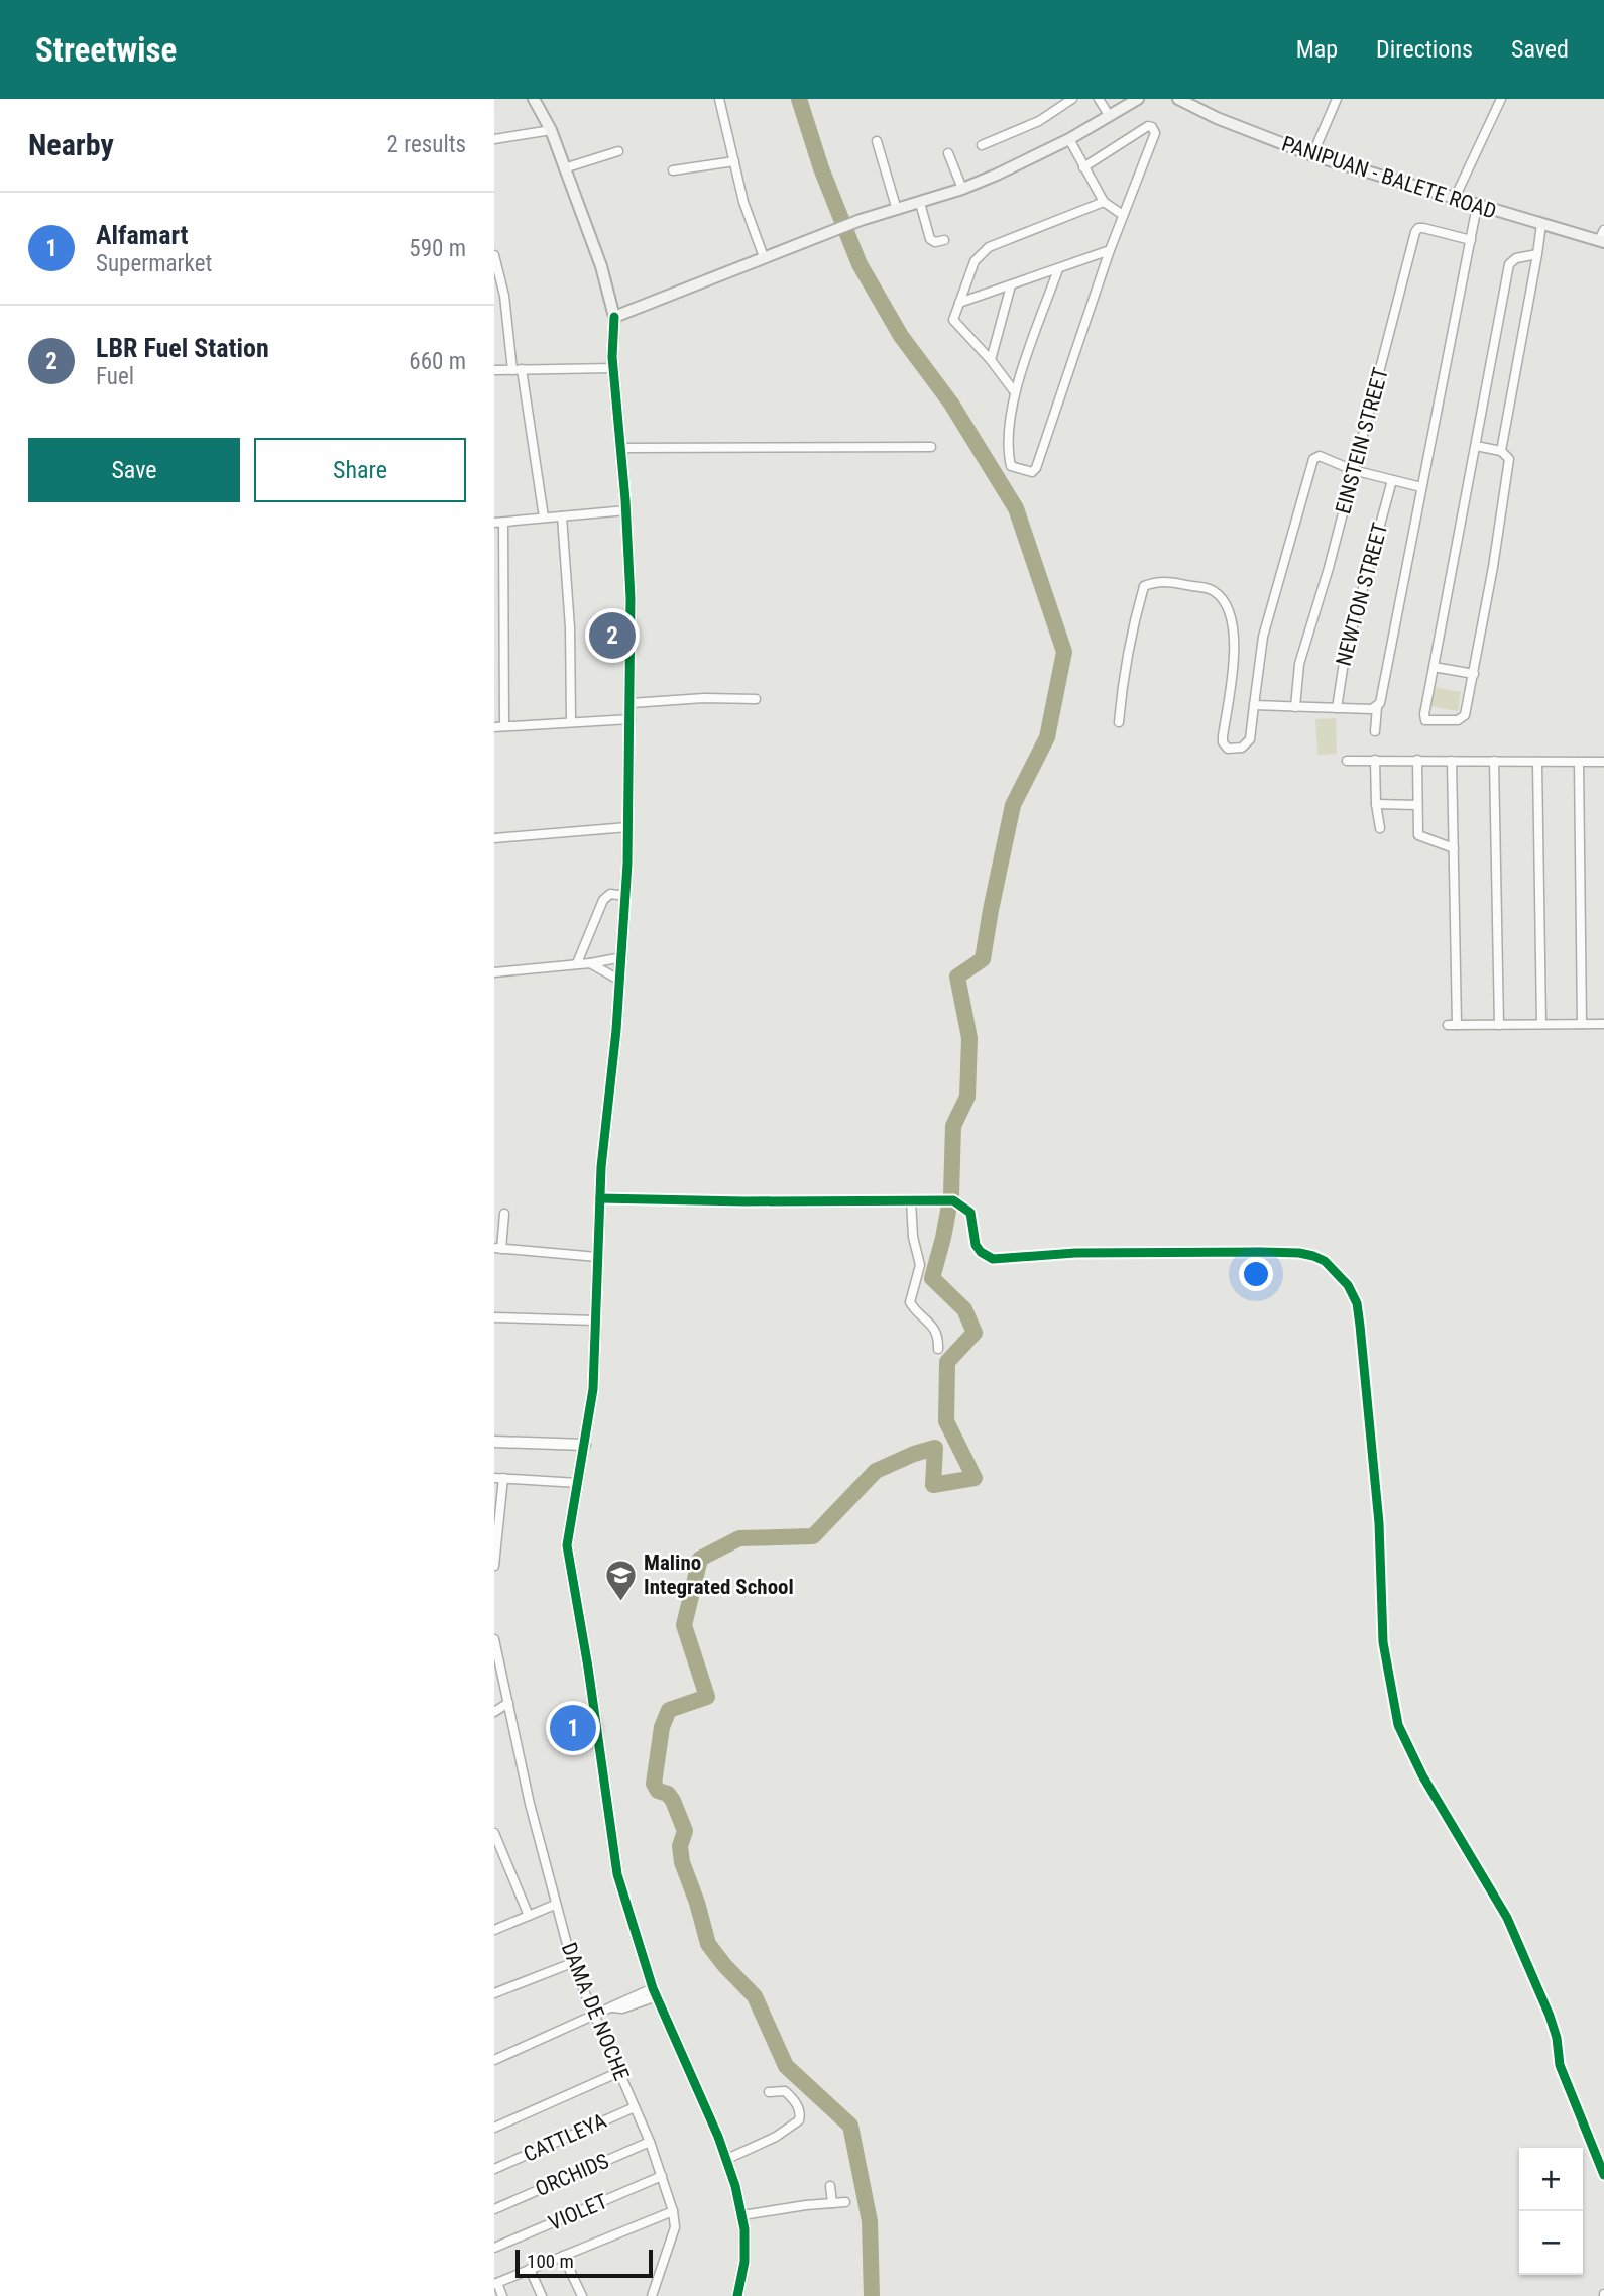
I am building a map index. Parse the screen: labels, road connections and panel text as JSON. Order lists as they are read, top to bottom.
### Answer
{
  "streets": {
    "main road": ["PANIPUAN - BALETE ROAD"],
    "street": [
      "EINSTEIN STREET",
      "NEWTON STREET",
      "DAMA DE NOCHE",
      "CATTLEYA",
      "ORCHIDS",
      "VIOLET"
    ]
  },
  "crossings": [
    ["DAMA DE NOCHE", "CATTLEYA"],
    ["DAMA DE NOCHE", "ORCHIDS"],
    ["DAMA DE NOCHE", "VIOLET"]
  ],
  "places": {
    "school or university": ["Malino Integrated School"]
  },
  "scale_bar": "100 m",
  "page": {
    "header": "Streetwise",
    "nav": ["Map", "Directions", "Saved"],
    "heading": ["Nearby", "2 results"],
    "list": [
      {
        "mark": "1",
        "name": "Alfamart",
        "note": "Supermarket",
        "value": "590 m"
      },
      {
        "mark": "2",
        "name": "LBR Fuel Station",
        "note": "Fuel",
        "value": "660 m"
      }
    ],
    "buttons": ["Save", "Share"],
    "pins": ["2", "1"],
    "map_buttons": ["+", "−"],
    "scale": "100 m"
  }
}
